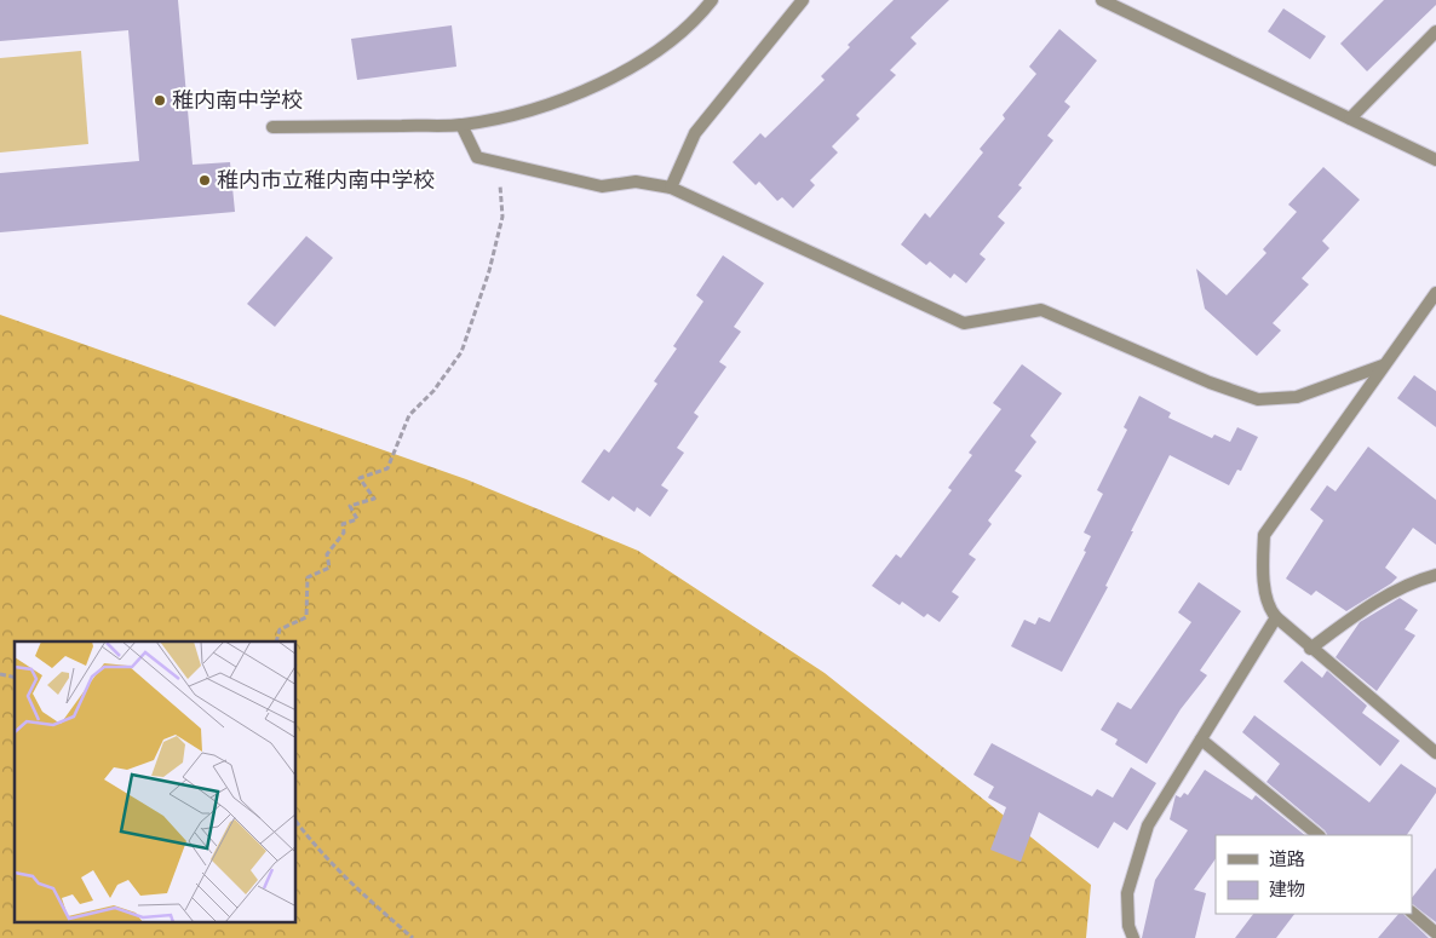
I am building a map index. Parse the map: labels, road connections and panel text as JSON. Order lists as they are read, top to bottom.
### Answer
{
  "places": ["稚内南中学校", "稚内市立稚内南中学校"],
  "legend": ["道路", "建物"]
}
